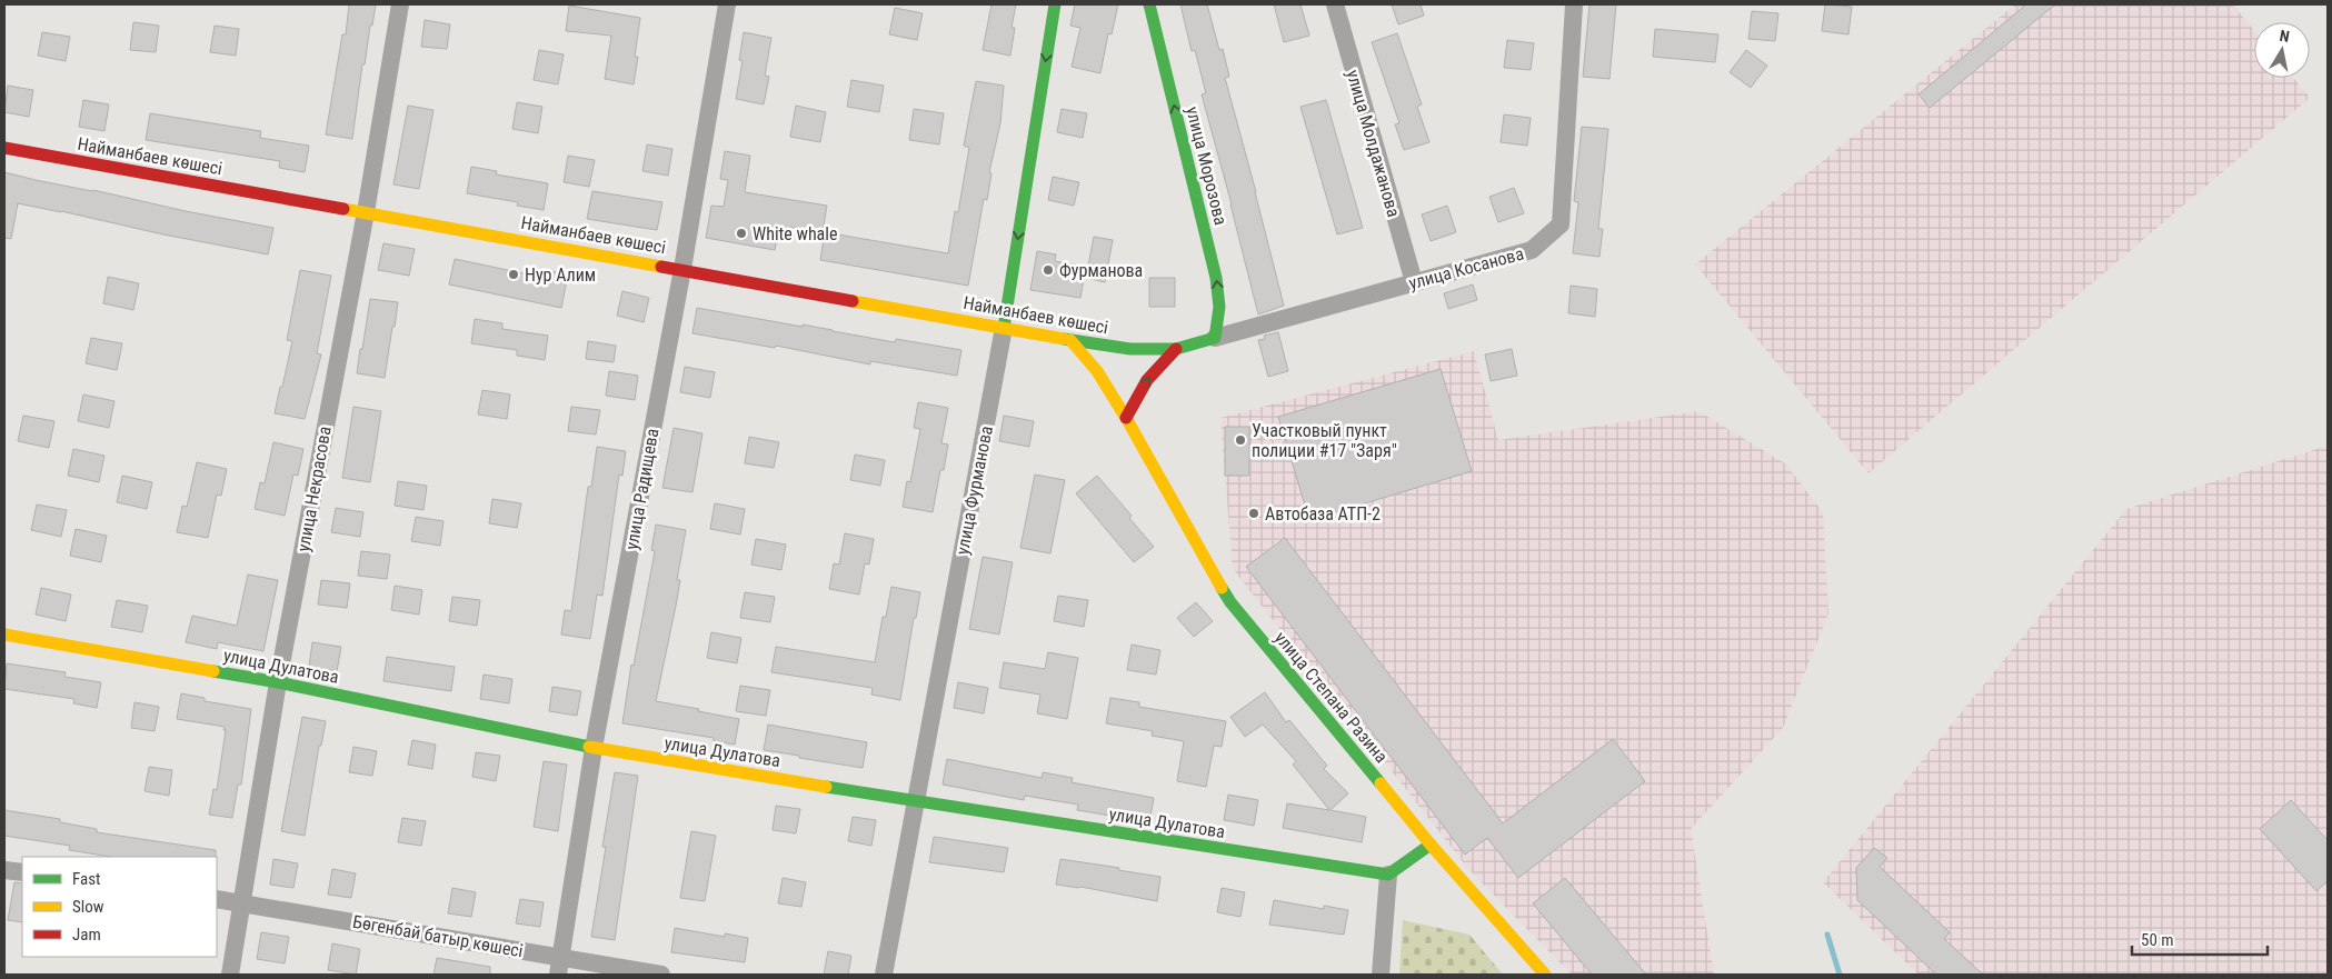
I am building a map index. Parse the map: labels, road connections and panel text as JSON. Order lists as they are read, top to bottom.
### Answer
{
  "streets": {
    "main road": [
      "Найманбаев көшесі",
      "улица Морозова",
      "улица Фурманова",
      "улица Дулатова",
      "улица Степана Разина"
    ],
    "street": [
      "улица Молдажанова",
      "улица Косанова",
      "улица Некрасова",
      "улица Радищева",
      "Бөгенбай батыр көшесі"
    ]
  },
  "crossings": [
    ["улица Молдажанова", "улица Косанова"],
    ["Найманбаев көшесі", "улица Морозова"],
    ["Найманбаев көшесі", "улица Косанова"],
    ["Найманбаев көшесі", "улица Некрасова"],
    ["Найманбаев көшесі", "улица Радищева"],
    ["Найманбаев көшесі", "улица Фурманова"],
    ["Найманбаев көшесі", "улица Степана Разина"],
    ["улица Морозова", "улица Косанова"],
    ["улица Некрасова", "улица Дулатова"],
    ["улица Некрасова", "Бөгенбай батыр көшесі"],
    ["улица Радищева", "улица Дулатова"],
    ["улица Радищева", "Бөгенбай батыр көшесі"],
    ["улица Фурманова", "улица Дулатова"]
  ],
  "one_way": ["улица Морозова"],
  "places": [
    "White whale",
    "Фурманова",
    "Нур Алим",
    "Участковый пункт полиции #17 \"Заря\"",
    "Автобаза АТП-2"
  ],
  "legend": ["Fast", "Slow", "Jam"],
  "scale_bar": "50 m",
  "north": "top"
}
